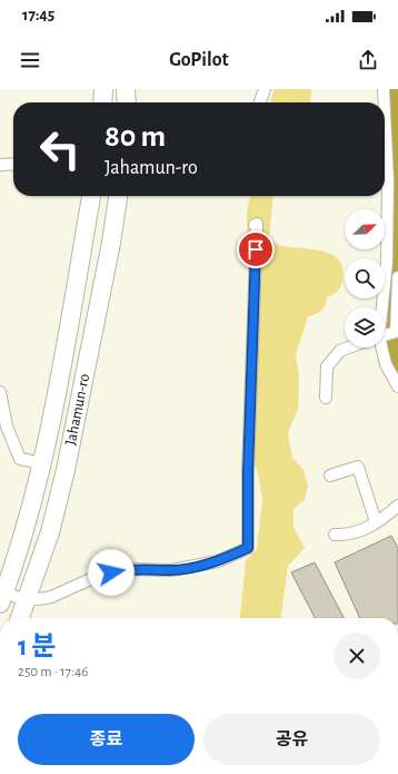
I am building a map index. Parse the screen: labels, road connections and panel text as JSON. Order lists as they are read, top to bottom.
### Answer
{
  "streets": {
    "main road": ["Jahamun-ro"]
  },
  "north": "top right",
  "page": {
    "status": "17:45",
    "header": "GoPilot",
    "turn": ["80 m", "Jahamun-ro"],
    "heading": ["1 분", "250 m · 17:46"],
    "buttons": ["종료", "공유"]
  }
}
